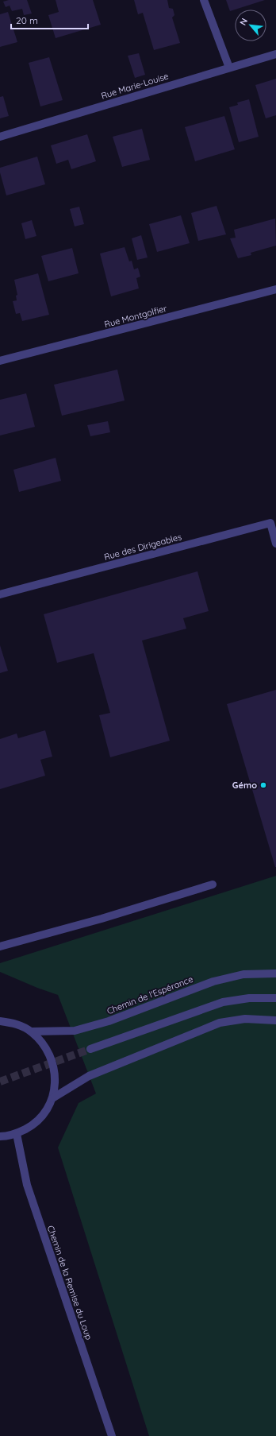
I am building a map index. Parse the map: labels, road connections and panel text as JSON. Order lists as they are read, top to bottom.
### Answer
{
  "streets": {
    "street": [
      "Rue Marie-Louise",
      "Rue Montgolfier",
      "Rue des Dirigeables",
      "Chemin de l'Espérance",
      "Chemin de la Remise du Loup"
    ]
  },
  "places": ["Gémo"],
  "scale_bar": "20 m",
  "north": "top left"
}
